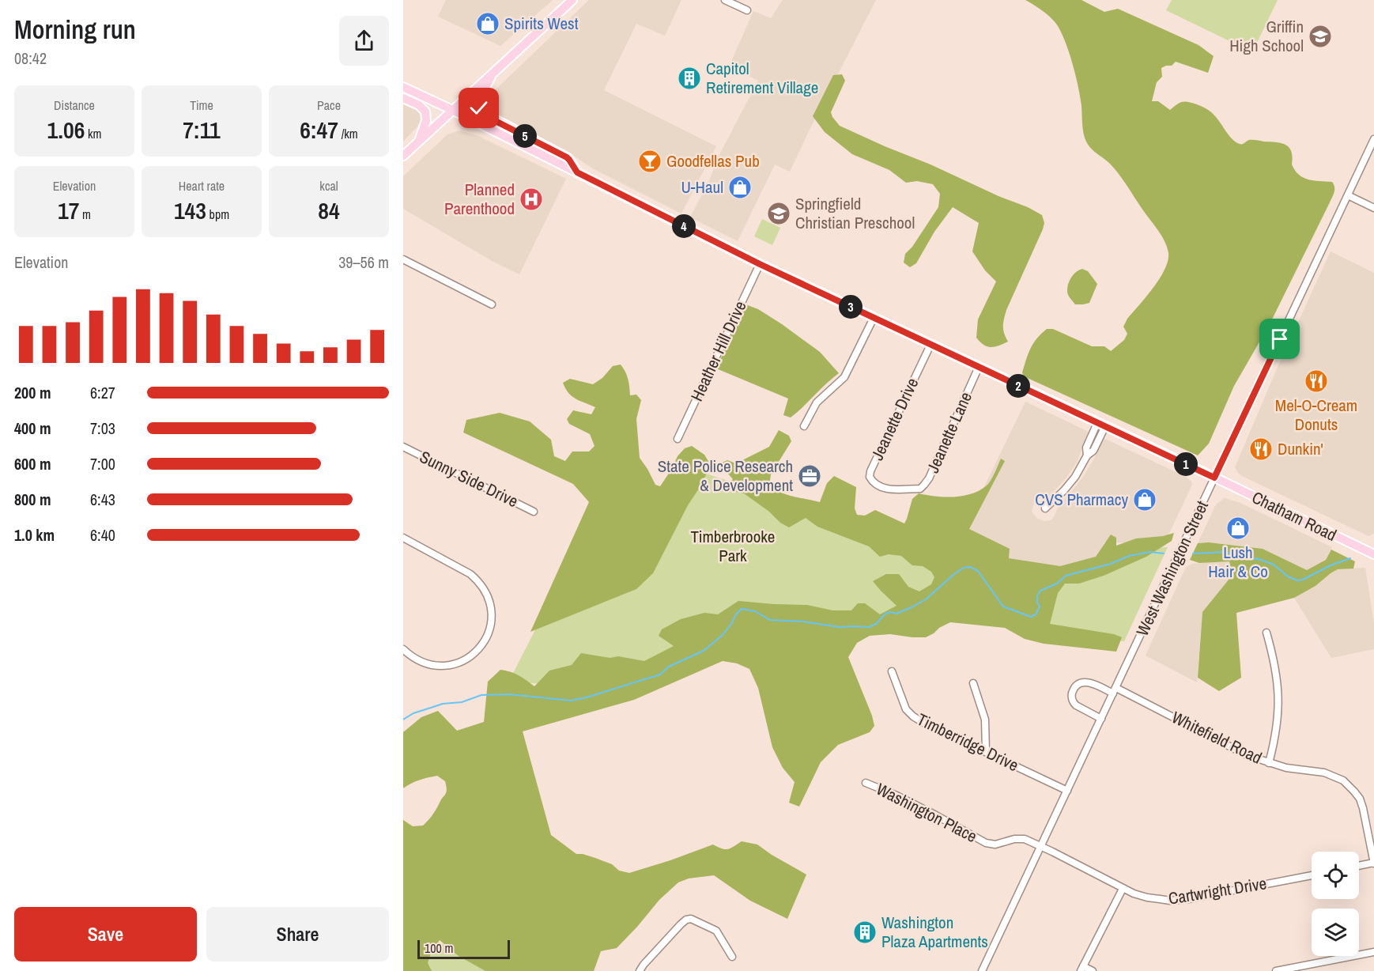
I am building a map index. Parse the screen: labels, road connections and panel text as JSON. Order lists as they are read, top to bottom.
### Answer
{
  "streets": {
    "main road": ["Chatham Road"],
    "street": [
      "Heather Hill Drive",
      "Jeanette Drive",
      "Jeanette Lane",
      "Sunny Side Drive",
      "West Washington Street",
      "Whitefield Road",
      "Timberridge Drive",
      "Washington Place",
      "Cartwright Drive"
    ]
  },
  "crossings": [
    ["Heather Hill Drive", "Chatham Road"],
    ["Jeanette Drive", "Jeanette Lane"],
    ["Jeanette Drive", "Chatham Road"],
    ["Jeanette Lane", "Chatham Road"],
    ["Chatham Road", "West Washington Street"],
    ["West Washington Street", "Whitefield Road"],
    ["West Washington Street", "Timberridge Drive"],
    ["West Washington Street", "Washington Place"],
    ["West Washington Street", "Cartwright Drive"],
    ["Washington Place", "Cartwright Drive"]
  ],
  "parks": ["Timberbrooke Park"],
  "places": {
    "shop": [
      "Spirits West",
      "U-Haul",
      "CVS Pharmacy",
      "Lush Hair & Co"
    ],
    "school or university": ["Griffin High School", "Springfield Christian Preschool"],
    "building": ["Capitol Retirement Village", "Washington Plaza Apartments"],
    "bar": ["Goodfellas Pub"],
    "hospital": ["Planned Parenthood"],
    "restaurant": ["Mel-O-Cream Donuts", "Dunkin'"],
    "office": ["State Police Research & Development"]
  },
  "scale_bar": "100 m",
  "page": {
    "heading": ["Morning run", "08:42"],
    "stats": [
      ["Distance", "1.06 km"],
      ["Time", "7:11"],
      ["Pace", "6:47 /km"],
      ["Elevation", "17 m"],
      ["Heart rate", "143 bpm"],
      ["kcal", "84"]
    ],
    "pins": [
      "5",
      "4",
      "3",
      "2",
      "1"
    ],
    "chart": ["Elevation", "39–56 m"],
    "list": [
      {
        "name": "200 m",
        "note": "6:27"
      },
      {
        "name": "400 m",
        "note": "7:03"
      },
      {
        "name": "600 m",
        "note": "7:00"
      },
      {
        "name": "800 m",
        "note": "6:43"
      },
      {
        "name": "1.0 km",
        "note": "6:40"
      }
    ],
    "buttons": ["Save", "Share"],
    "scale": "100 m"
  }
}
